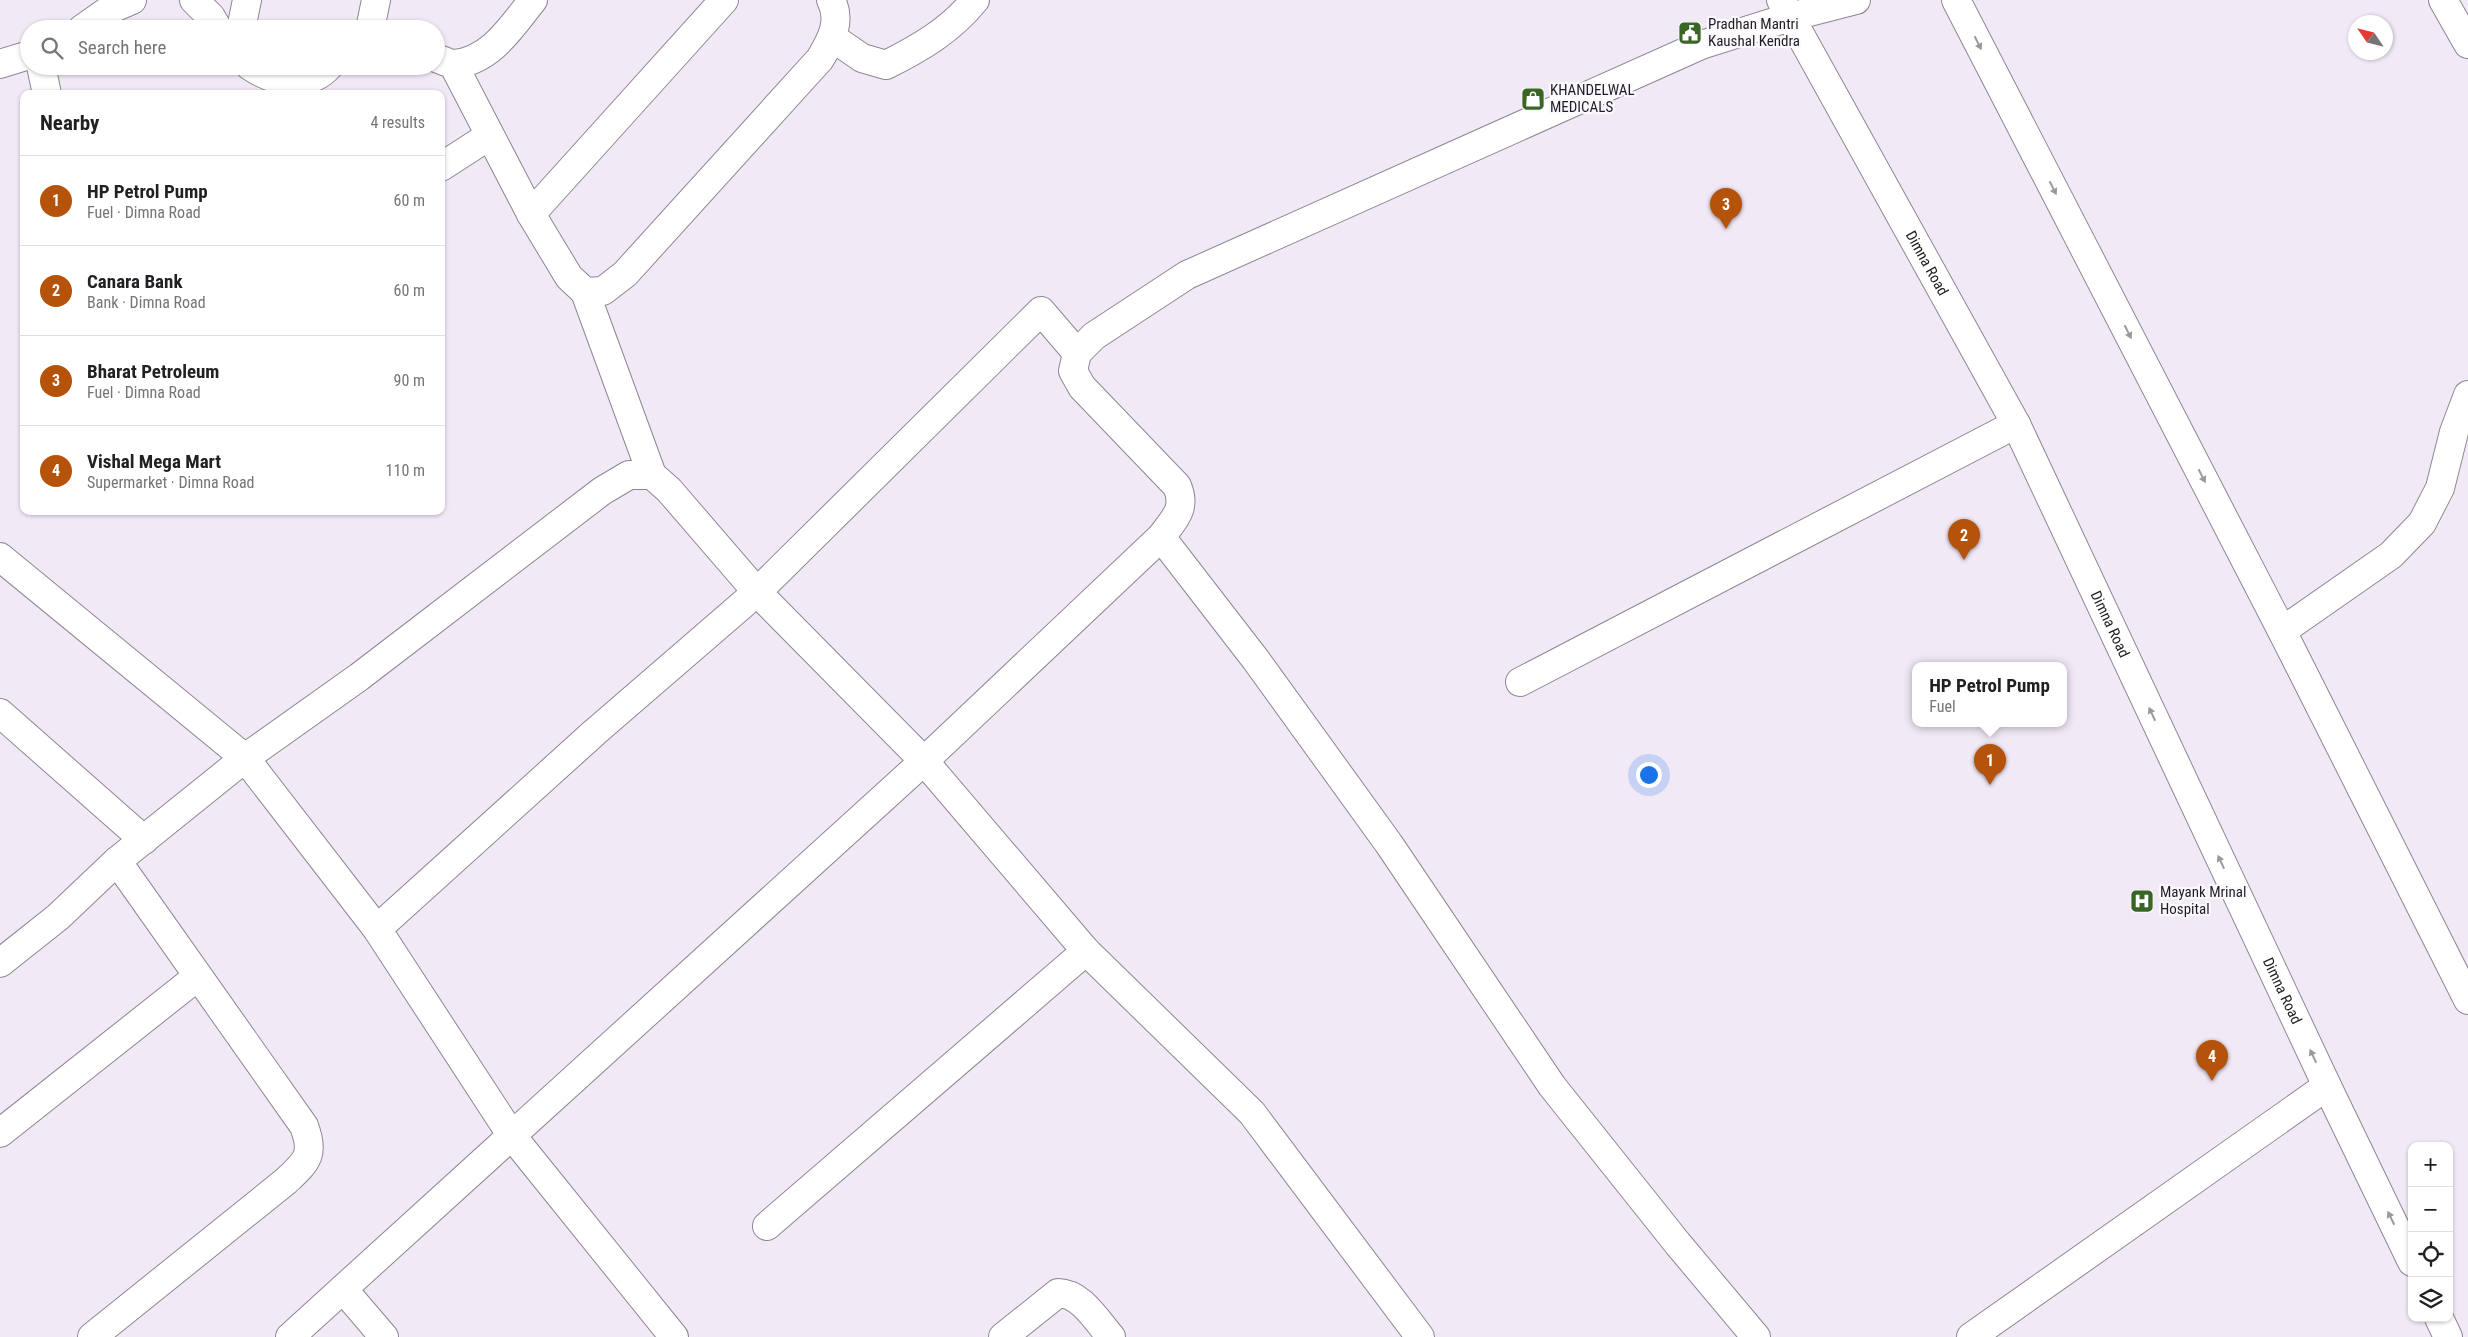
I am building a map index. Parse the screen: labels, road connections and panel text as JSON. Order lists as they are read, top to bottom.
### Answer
{
  "streets": {
    "street": ["Dimna Road"]
  },
  "places": {
    "public building": ["Pradhan Mantri Kaushal Kendra"],
    "shop": ["KHANDELWAL MEDICALS"],
    "hospital": ["Mayank Mrinal Hospital"]
  },
  "north": "top left",
  "page": {
    "search": "Search here",
    "heading": ["Nearby", "4 results"],
    "list": [
      {
        "mark": "1",
        "name": "HP Petrol Pump",
        "note": "Fuel · Dimna Road",
        "value": "60 m"
      },
      {
        "mark": "2",
        "name": "Canara Bank",
        "note": "Bank · Dimna Road",
        "value": "60 m"
      },
      {
        "mark": "3",
        "name": "Bharat Petroleum",
        "note": "Fuel · Dimna Road",
        "value": "90 m"
      },
      {
        "mark": "4",
        "name": "Vishal Mega Mart",
        "note": "Supermarket · Dimna Road",
        "value": "110 m"
      }
    ],
    "pins": [
      "3",
      "2",
      "1",
      "4"
    ],
    "popup": ["HP Petrol Pump", "Fuel"],
    "map_buttons": ["+", "−"]
  }
}
